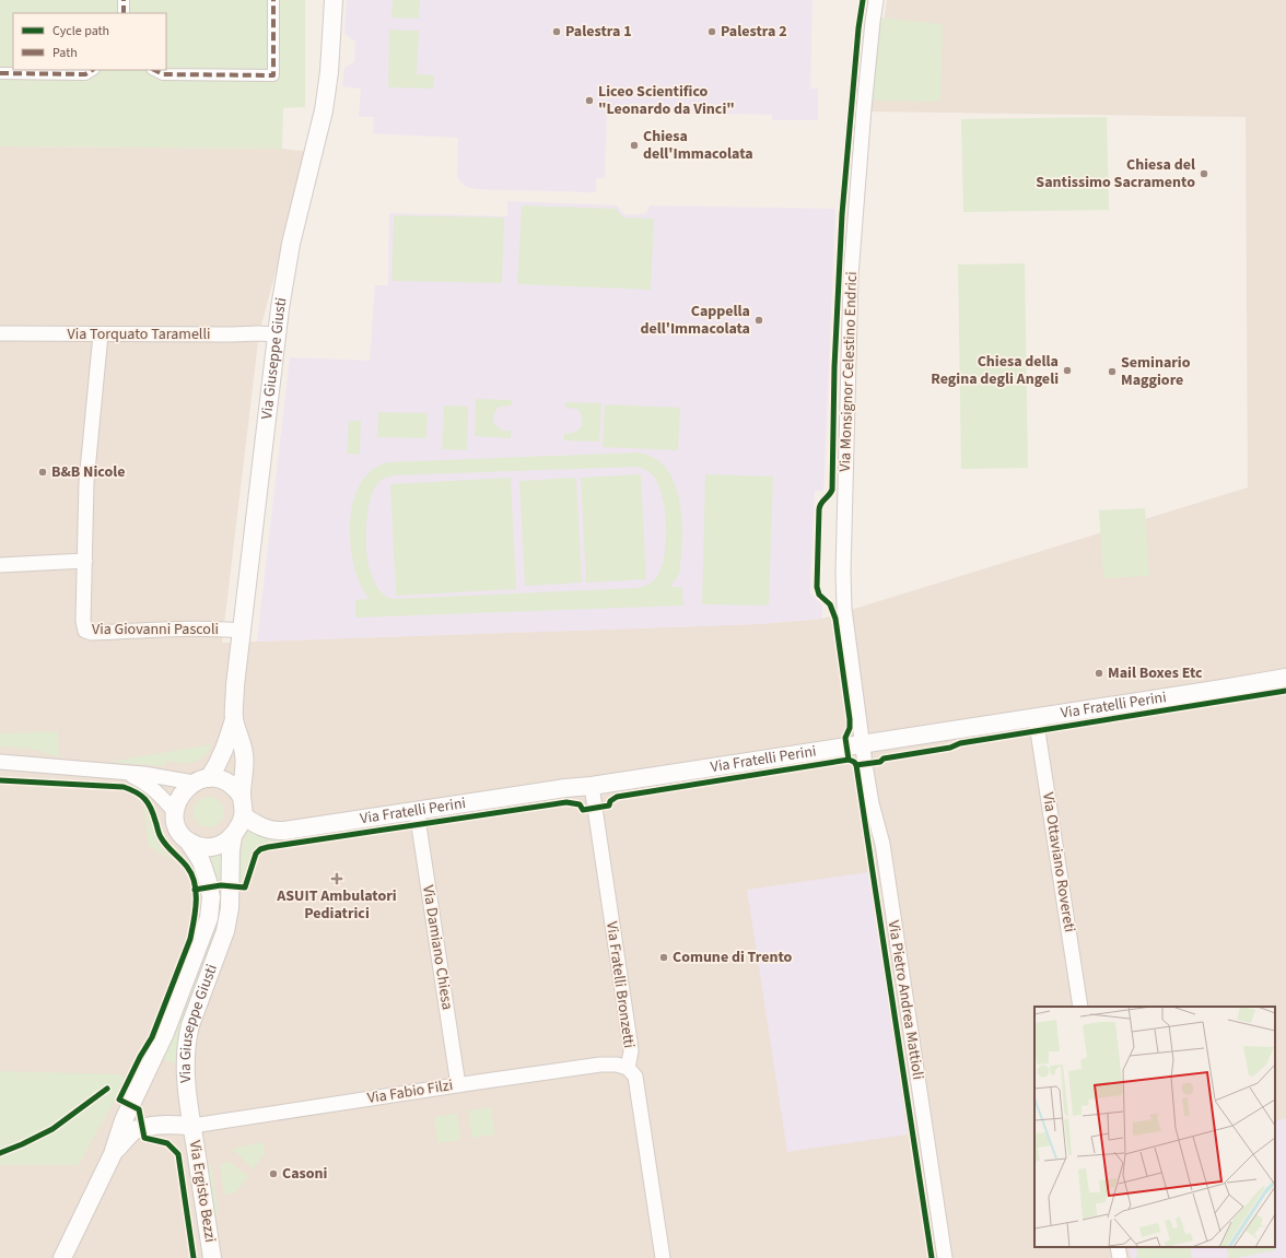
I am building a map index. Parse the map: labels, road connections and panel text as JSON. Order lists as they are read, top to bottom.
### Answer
{
  "streets": {
    "street": [
      "Via Torquato Taramelli",
      "Via Giuseppe Giusti",
      "Via Monsignor Celestino Endrici",
      "Via Giovanni Pascoli",
      "Via Fratelli Perini",
      "Via Ottaviano Rovereti",
      "Via Damiano Chiesa",
      "Via Fratelli Bronzetti",
      "Via Pietro Andrea Mattioli",
      "Via Fabio Filzi",
      "Via Ergisto Bezzi"
    ]
  },
  "crossings": [
    ["Via Torquato Taramelli", "Via Giuseppe Giusti"],
    ["Via Torquato Taramelli", "Via Giovanni Pascoli"],
    ["Via Giuseppe Giusti", "Via Giovanni Pascoli"],
    ["Via Giuseppe Giusti", "Via Fratelli Perini"],
    ["Via Giuseppe Giusti", "Via Fabio Filzi"],
    ["Via Giuseppe Giusti", "Via Ergisto Bezzi"],
    ["Via Monsignor Celestino Endrici", "Via Fratelli Perini"],
    ["Via Monsignor Celestino Endrici", "Via Pietro Andrea Mattioli"],
    ["Via Fratelli Perini", "Via Ottaviano Rovereti"],
    ["Via Fratelli Perini", "Via Damiano Chiesa"],
    ["Via Fratelli Perini", "Via Fratelli Bronzetti"],
    ["Via Fratelli Perini", "Via Pietro Andrea Mattioli"],
    ["Via Damiano Chiesa", "Via Fabio Filzi"],
    ["Via Fratelli Bronzetti", "Via Fabio Filzi"],
    ["Via Fabio Filzi", "Via Ergisto Bezzi"]
  ],
  "places": {
    "other": [
      "Palestra 1",
      "Palestra 2",
      "Liceo Scientifico \"Leonardo da Vinci\"",
      "Chiesa dell'Immacolata",
      "Chiesa del Santissimo Sacramento",
      "Cappella dell'Immacolata",
      "Chiesa della Regina degli Angeli",
      "Seminario Maggiore",
      "B&B Nicole",
      "Mail Boxes Etc",
      "Comune di Trento",
      "Casoni"
    ],
    "health": ["ASUIT Ambulatori Pediatrici"]
  },
  "legend": ["Cycle path", "Path"]
}
